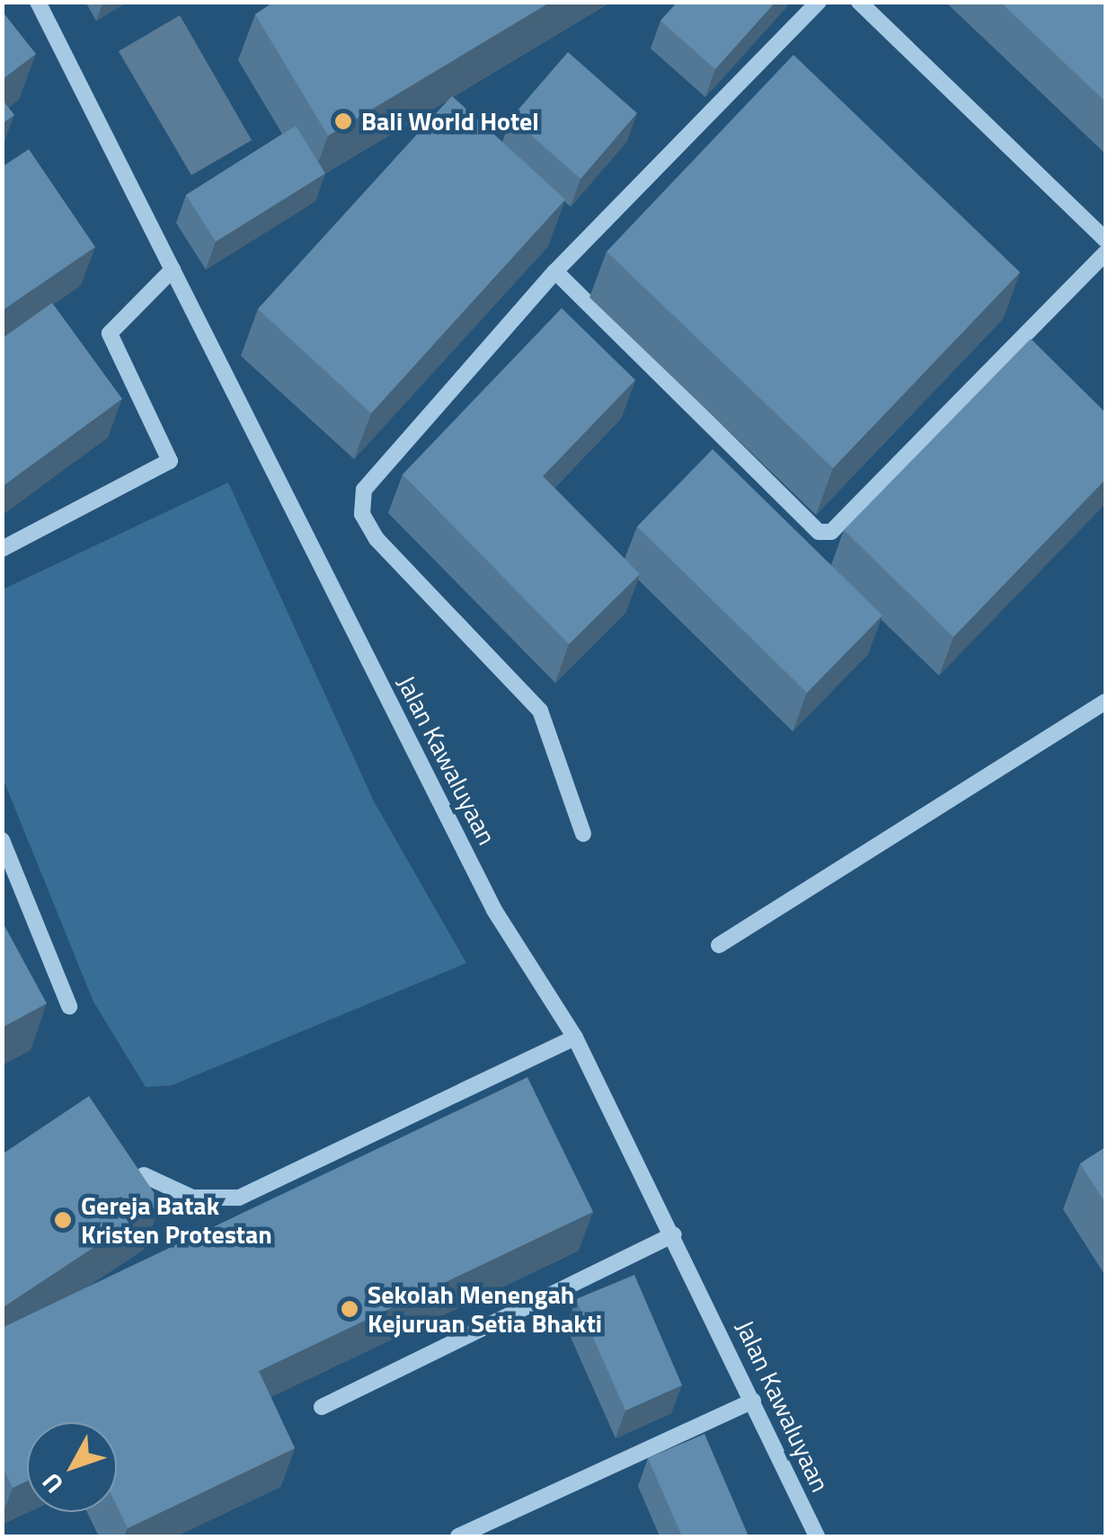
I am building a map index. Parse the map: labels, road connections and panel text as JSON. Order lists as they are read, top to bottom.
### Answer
{
  "streets": {
    "street": ["Jalan Kawaluyaan"]
  },
  "places": ["Bali World Hotel", "Gereja Batak Kristen Protestan", "Sekolah Menengah Kejuruan Setia Bhakti"],
  "north": "bottom left"
}
